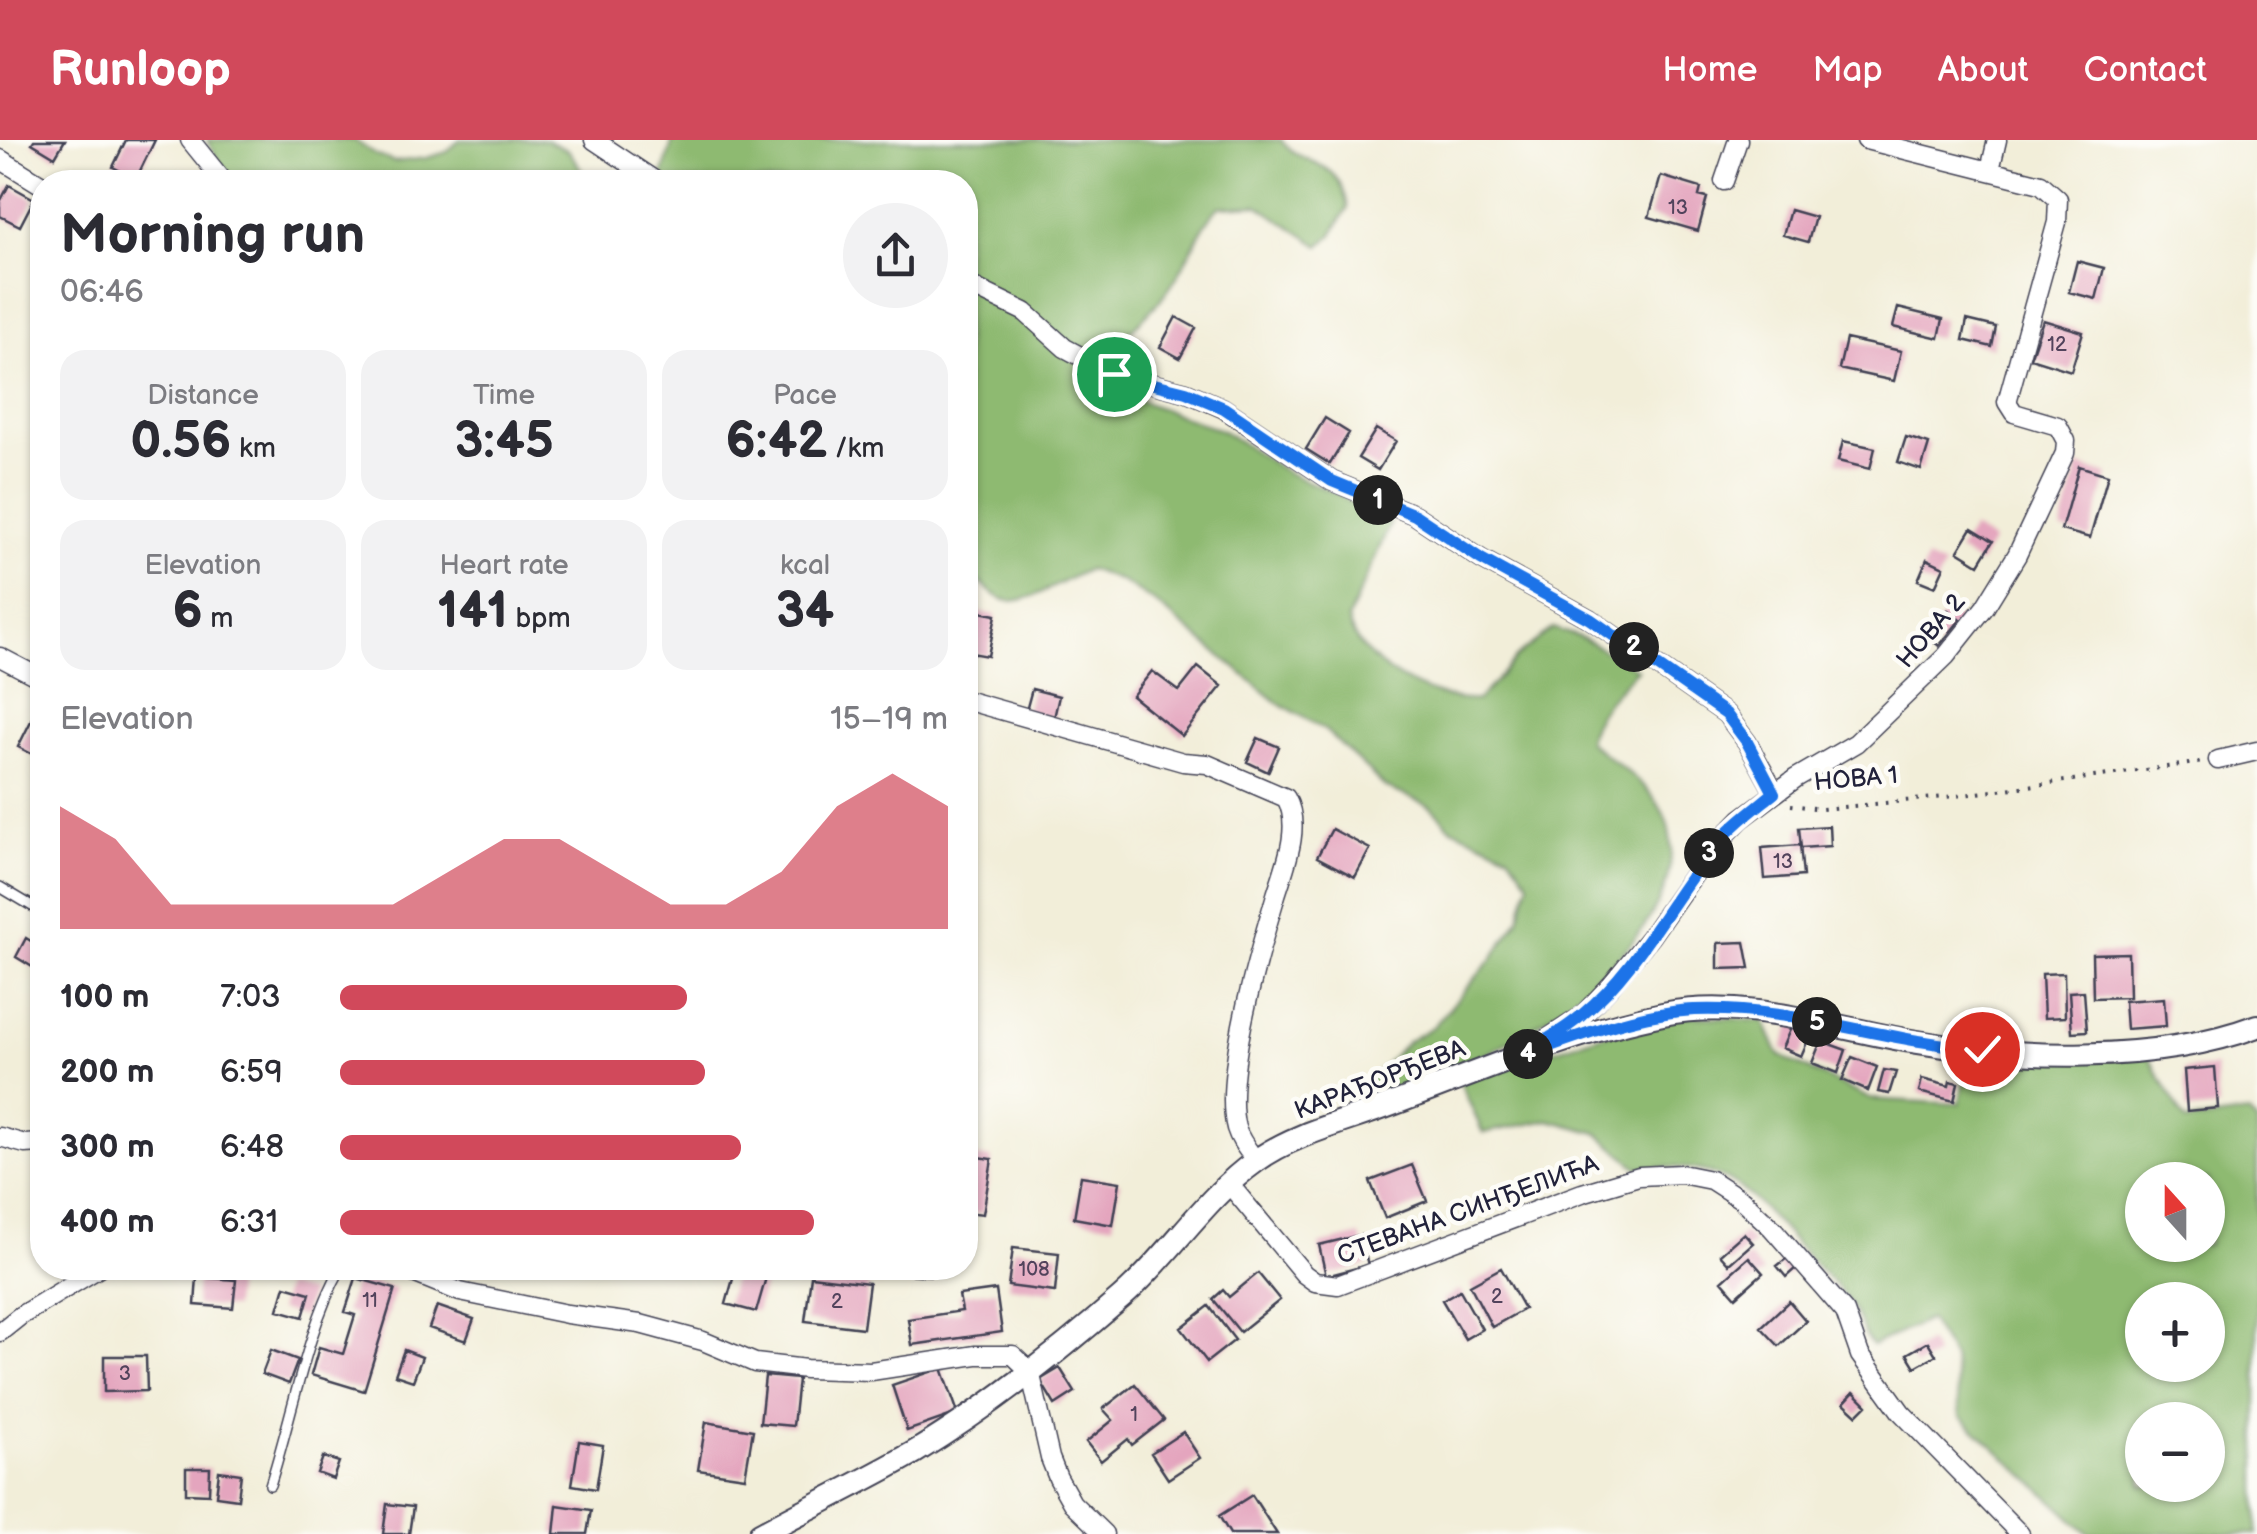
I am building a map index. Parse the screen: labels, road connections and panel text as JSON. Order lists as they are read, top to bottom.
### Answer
{
  "streets": {
    "street": ["НОВА 2", "КАРАЂОРЂЕВА", "СТЕВАНА СИНЂЕЛИЋА"],
    "path": ["НОВА 1"]
  },
  "crossings": [
    ["НОВА 2", "НОВА 1"],
    ["НОВА 2", "КАРАЂОРЂЕВА"],
    ["КАРАЂОРЂЕВА", "СТЕВАНА СИНЂЕЛИЋА"]
  ],
  "house_numbers": [
    "13",
    "12",
    "13",
    "108",
    "2",
    "11",
    "2",
    "3",
    "1"
  ],
  "north": "top",
  "page": {
    "header": "Runloop",
    "nav": [
      "Home",
      "Map",
      "About",
      "Contact"
    ],
    "heading": ["Morning run", "06:46"],
    "stats": [
      ["Distance", "0.56 km"],
      ["Time", "3:45"],
      ["Pace", "6:42 /km"],
      ["Elevation", "6 m"],
      ["Heart rate", "141 bpm"],
      ["kcal", "34"]
    ],
    "pins": [
      "1",
      "2",
      "3",
      "5",
      "4"
    ],
    "chart": ["Elevation", "15–19 m"],
    "list": [
      {
        "name": "100 m",
        "note": "7:03"
      },
      {
        "name": "200 m",
        "note": "6:59"
      },
      {
        "name": "300 m",
        "note": "6:48"
      },
      {
        "name": "400 m",
        "note": "6:31"
      }
    ],
    "map_buttons": ["+", "−"]
  }
}
